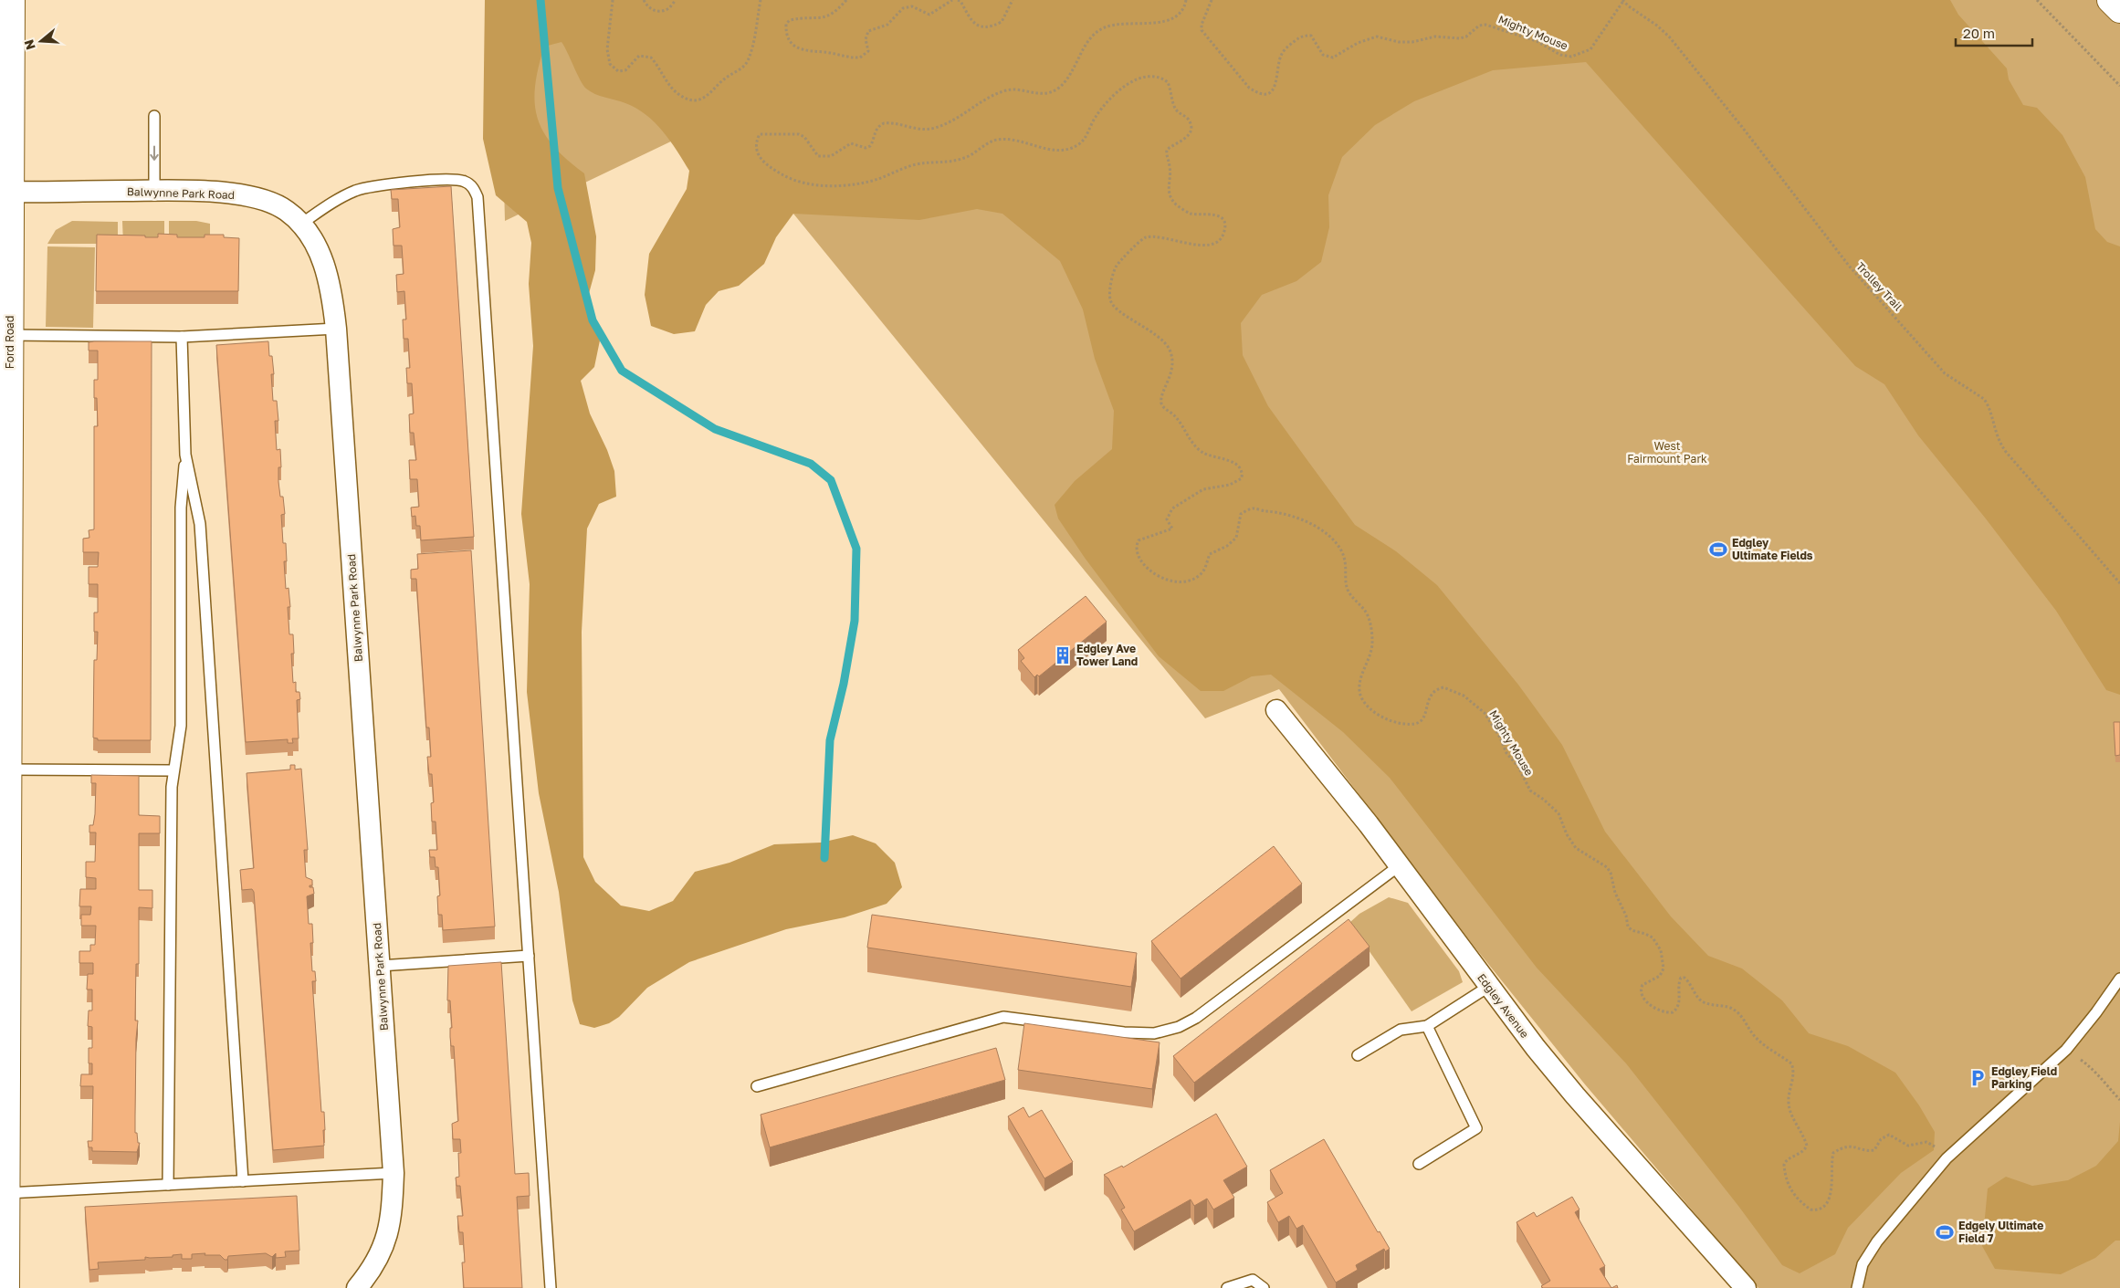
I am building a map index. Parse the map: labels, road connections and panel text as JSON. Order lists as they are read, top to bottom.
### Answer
{
  "streets": {
    "main road": ["Ford Road"],
    "street": ["Balwynne Park Road", "Edgley Avenue"],
    "path": ["Mighty Mouse", "Trolley Trail"]
  },
  "crossings": [
    ["Mighty Mouse", "Trolley Trail"],
    ["Balwynne Park Road", "Ford Road"]
  ],
  "parks": ["West Fairmount Park"],
  "places": {
    "sports": ["Edgley Ultimate Fields", "Edgely Ultimate Field 7"],
    "building": ["Edgley Ave Tower Land"],
    "parking": ["Edgley Field Parking"]
  },
  "scale_bar": "20 m",
  "north": "left"
}
